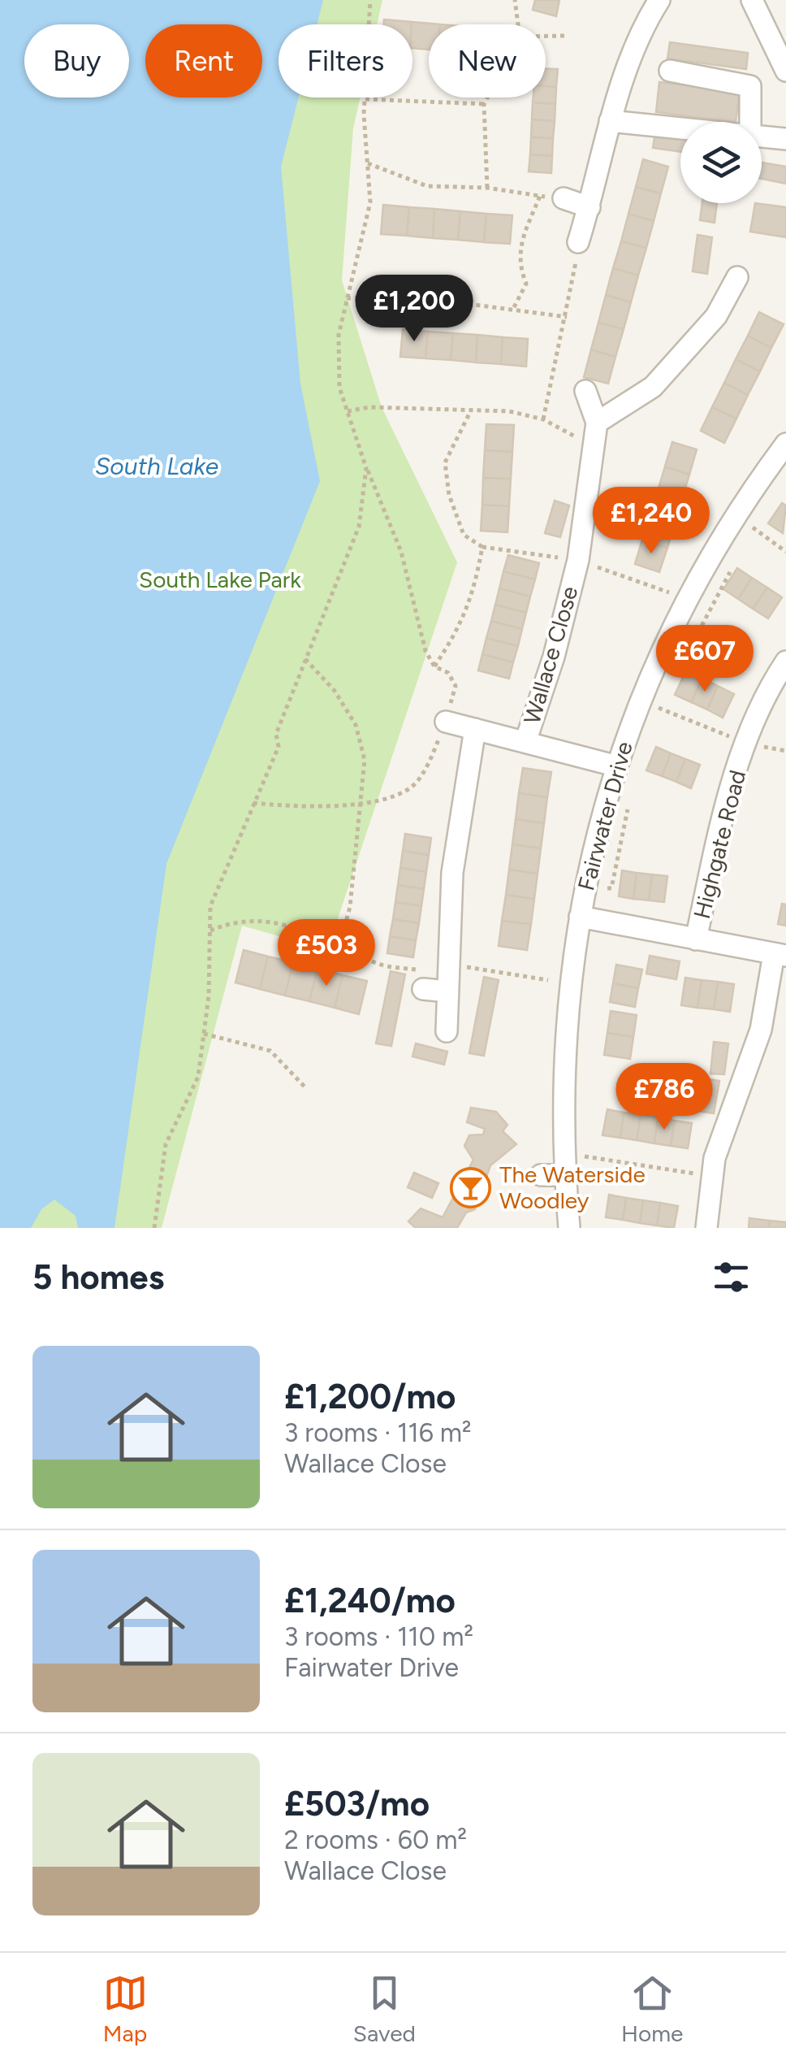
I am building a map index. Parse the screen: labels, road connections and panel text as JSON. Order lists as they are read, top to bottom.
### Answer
{
  "streets": {
    "street": ["Wallace Close", "Fairwater Drive", "Highgate Road"]
  },
  "crossings": [
    ["Wallace Close", "Fairwater Drive"],
    ["Fairwater Drive", "Highgate Road"]
  ],
  "water": ["South Lake"],
  "parks": ["South Lake Park"],
  "places": {
    "bar": ["The Waterside Woodley"]
  },
  "page": {
    "chip": [
      "Buy",
      "Rent",
      "Filters",
      "New"
    ],
    "price": [
      "£1,200",
      "£1,240",
      "£607",
      "£503",
      "£786"
    ],
    "heading": "5 homes",
    "list": [
      {
        "name": "£1,200/mo",
        "note": "3 rooms · 116 m² · Wallace Close"
      },
      {
        "name": "£1,240/mo",
        "note": "3 rooms · 110 m² · Fairwater Drive"
      },
      {
        "name": "£503/mo",
        "note": "2 rooms · 60 m² · Wallace Close"
      }
    ],
    "tabs": ["Map", "Saved", "Home"]
  }
}
